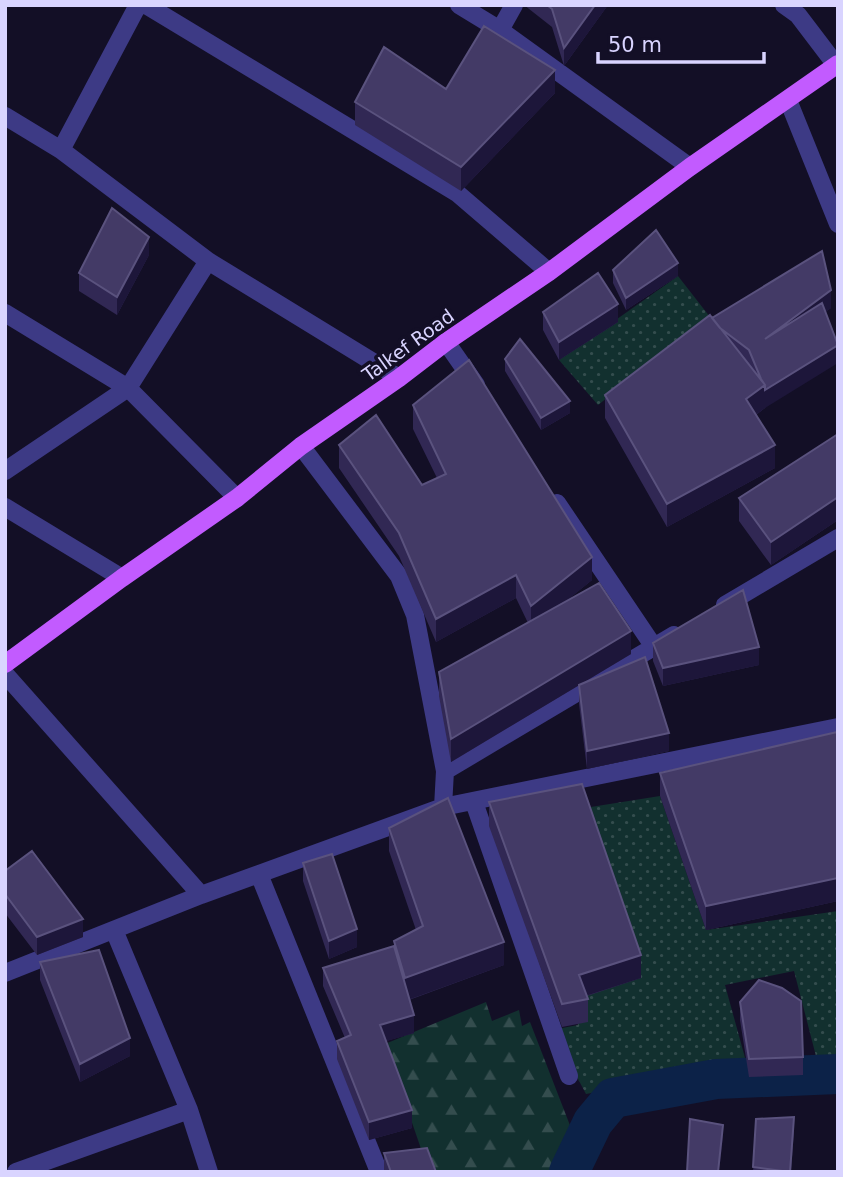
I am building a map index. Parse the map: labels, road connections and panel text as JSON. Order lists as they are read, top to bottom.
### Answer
{
  "streets": {
    "main road": ["Talkef Road"]
  },
  "scale_bar": "50 m"
}
